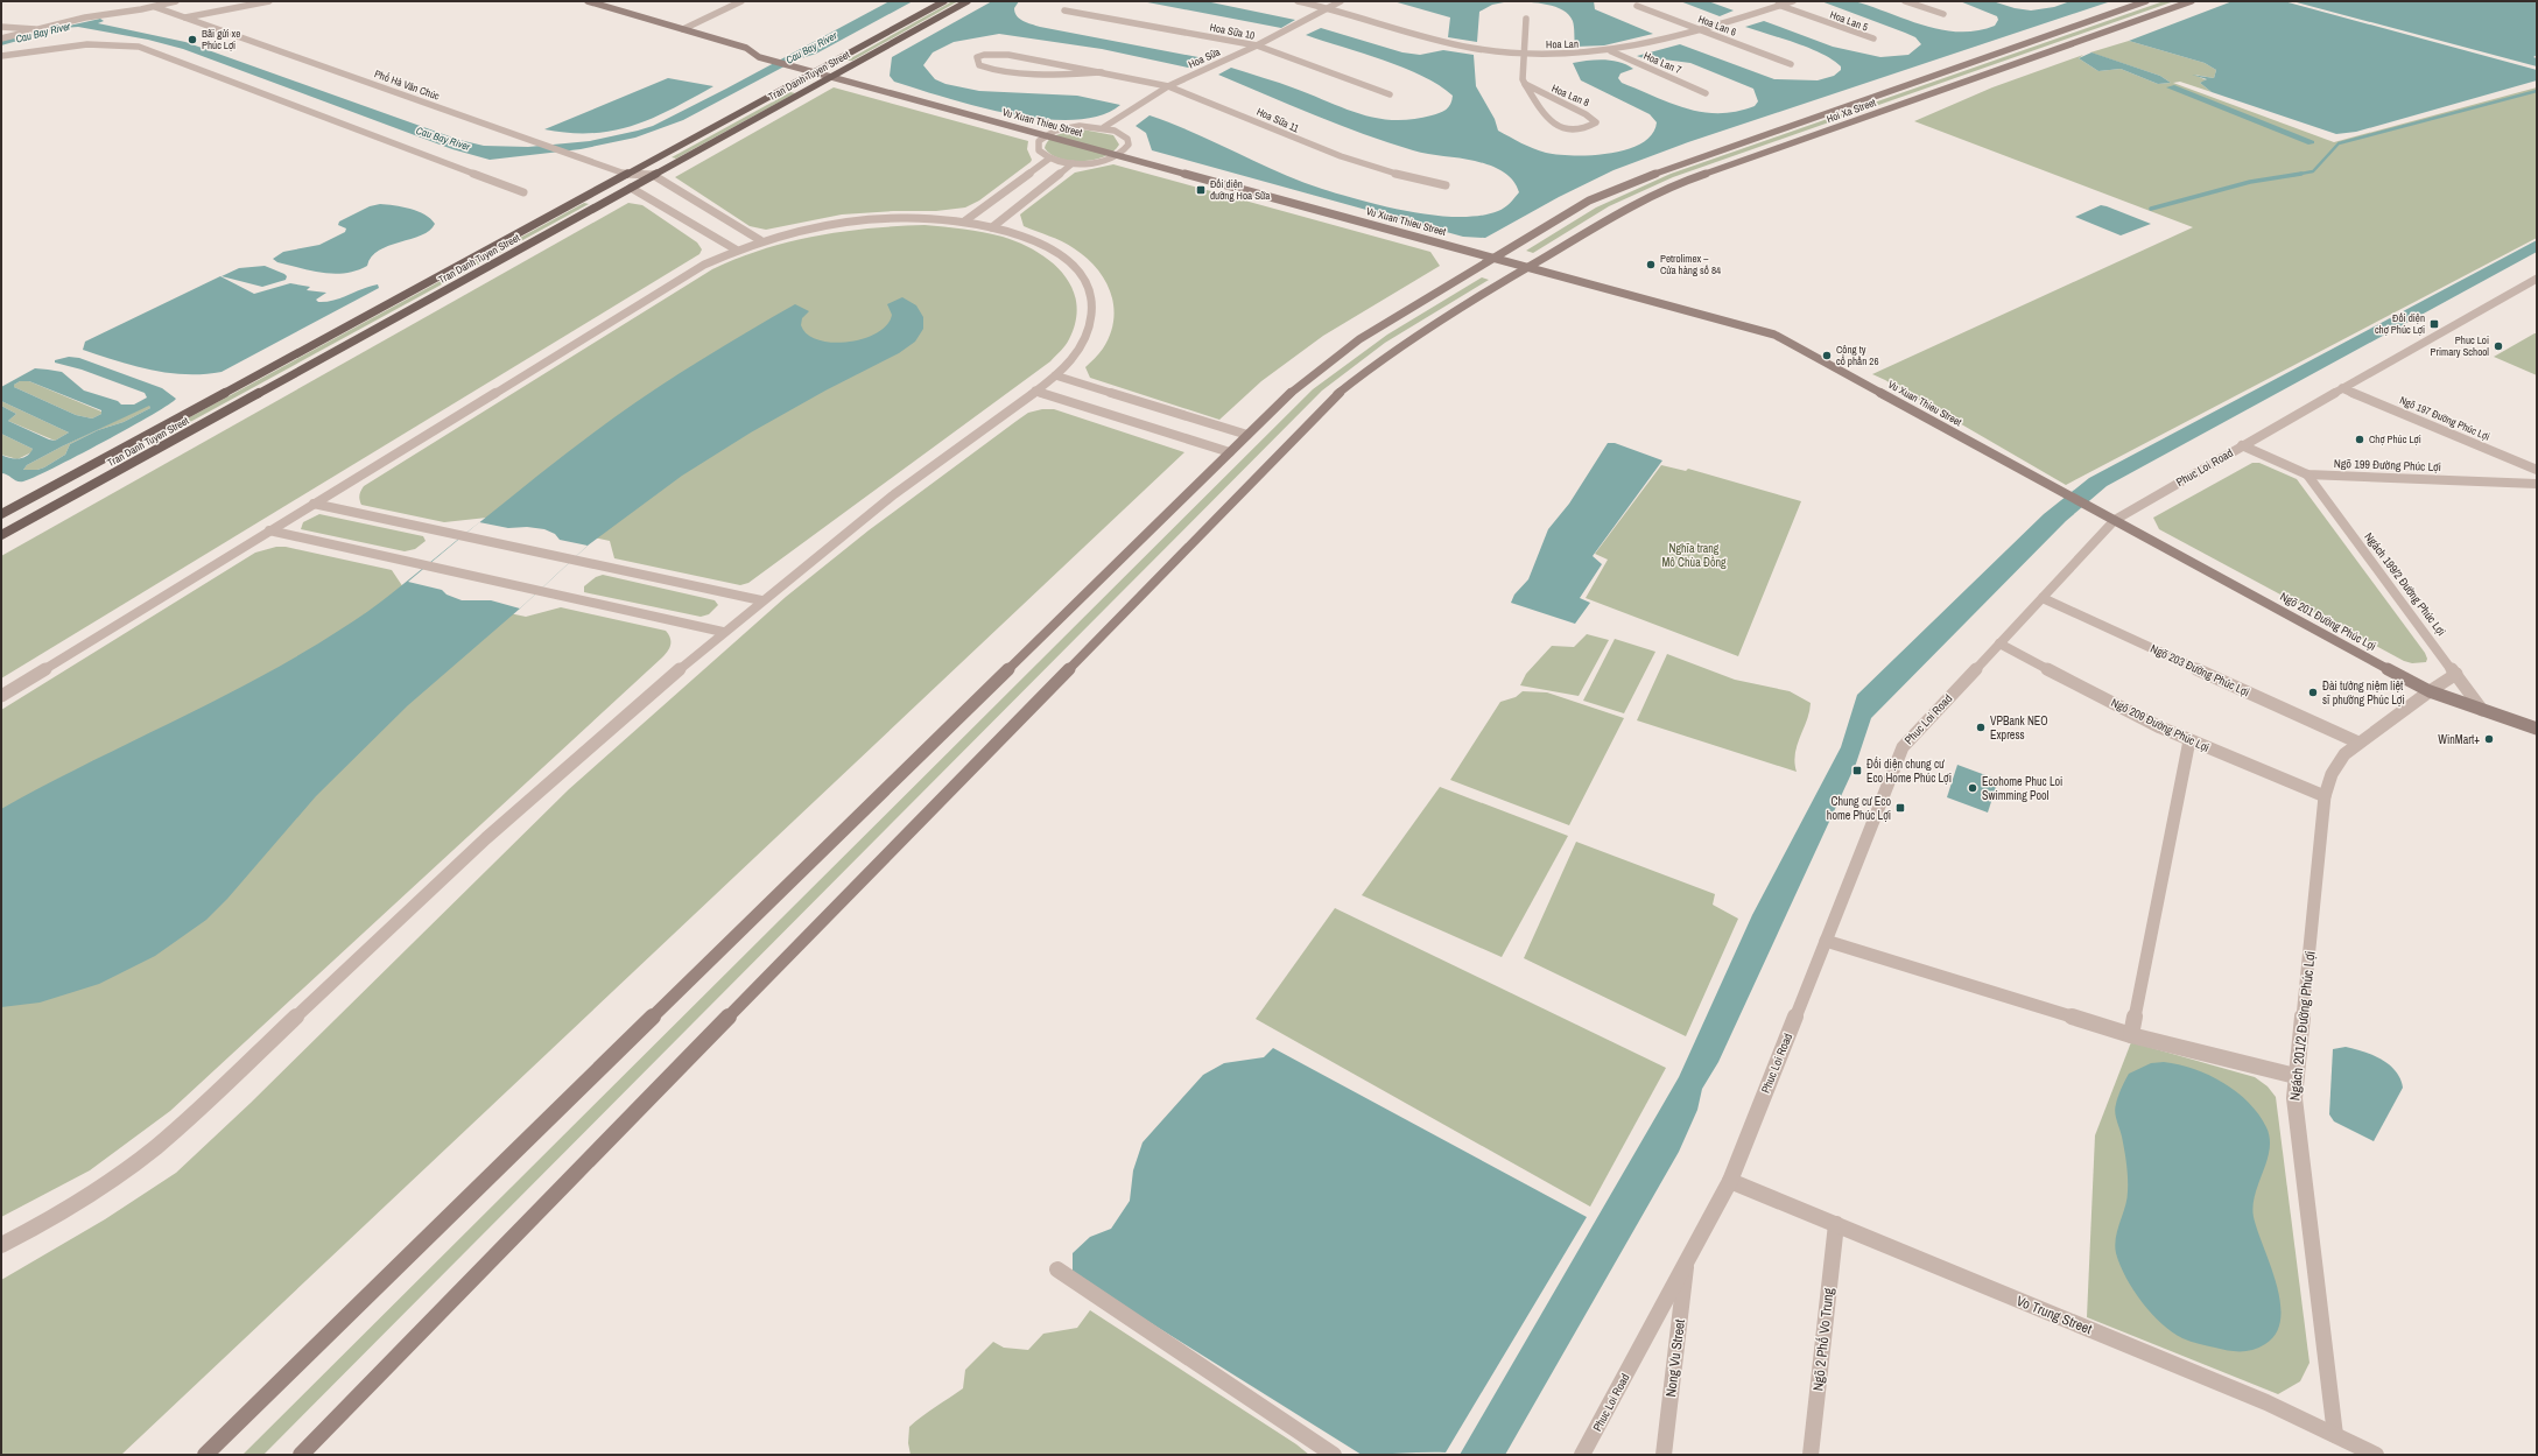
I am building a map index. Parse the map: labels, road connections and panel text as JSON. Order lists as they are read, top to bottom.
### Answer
{
  "streets": {
    "main road": [
      "Tran Danh Tuyen Street",
      "Hoi Xa Street",
      "Vu Xuan Thieu Street",
      "Ngõ 201 Đường Phúc Lợi"
    ],
    "street": [
      "Hoa Lan 5",
      "Hoa Lan 6",
      "Hoa Sữa 10",
      "Hoa Lan",
      "Hoa Sữa",
      "Hoa Lan 7",
      "Phố Hà Văn Chúc",
      "Hoa Lan 8",
      "Hoa Sữa 11",
      "Ngõ 197 Đường Phúc Lợi",
      "Ngõ 199 Đường Phúc Lợi",
      "Phuc Loi Road",
      "Ngách 199/2 Đường Phúc Lợi",
      "Ngõ 203 Đường Phúc Lợi",
      "Ngõ 209 Đường Phúc Lợi",
      "Ngách 201/2 Đường Phúc Lợi",
      "Vo Trung Street",
      "Ngõ 2 Phố Vo Trung",
      "Nong Vu Street"
    ]
  },
  "crossings": [
    ["Hoa Lan 5", "Hoa Lan"],
    ["Hoa Lan 6", "Hoa Lan"],
    ["Hoa Sữa 10", "Hoa Sữa"],
    ["Hoa Lan", "Hoa Sữa"],
    ["Hoa Lan", "Hoa Lan 7"],
    ["Hoa Lan", "Hoa Lan 8"],
    ["Hoa Sữa", "Hoa Sữa 11"],
    ["Tran Danh Tuyen Street", "Phố Hà Văn Chúc"],
    ["Tran Danh Tuyen Street", "Vu Xuan Thieu Street"],
    ["Hoi Xa Street", "Vu Xuan Thieu Street"],
    ["Vu Xuan Thieu Street", "Phuc Loi Road"],
    ["Vu Xuan Thieu Street", "Ngõ 201 Đường Phúc Lợi"],
    ["Ngõ 197 Đường Phúc Lợi", "Phuc Loi Road"],
    ["Ngõ 199 Đường Phúc Lợi", "Phuc Loi Road"],
    ["Ngõ 199 Đường Phúc Lợi", "Ngách 199/2 Đường Phúc Lợi"],
    ["Phuc Loi Road", "Ngõ 201 Đường Phúc Lợi"],
    ["Phuc Loi Road", "Ngõ 203 Đường Phúc Lợi"],
    ["Phuc Loi Road", "Ngõ 209 Đường Phúc Lợi"],
    ["Phuc Loi Road", "Vo Trung Street"],
    ["Phuc Loi Road", "Nong Vu Street"],
    ["Ngách 199/2 Đường Phúc Lợi", "Ngõ 201 Đường Phúc Lợi"],
    ["Ngách 199/2 Đường Phúc Lợi", "Ngách 201/2 Đường Phúc Lợi"],
    ["Ngõ 201 Đường Phúc Lợi", "Ngách 201/2 Đường Phúc Lợi"],
    ["Ngõ 203 Đường Phúc Lợi", "Ngách 201/2 Đường Phúc Lợi"],
    ["Ngõ 209 Đường Phúc Lợi", "Ngách 201/2 Đường Phúc Lợi"],
    ["Ngách 201/2 Đường Phúc Lợi", "Vo Trung Street"],
    ["Vo Trung Street", "Ngõ 2 Phố Vo Trung"]
  ],
  "water": ["Cau Bay River"],
  "parks": ["Nghĩa trang Mô Chùa Đồng"],
  "places": {
    "other": [
      "Bãi gửi xe Phúc Lợi",
      "Petrolimex – Cửa hàng số 84",
      "Phuc Loi Primary School",
      "Công ty cổ phần 26",
      "Chợ Phúc Lợi",
      "Đài tưởng niệm liệt sĩ phường Phúc Lợi",
      "VPBank NEO Express",
      "WinMart+",
      "Ecohome Phuc Loi Swimming Pool"
    ],
    "transit": [
      "Đối diện đường Hoa Sữa",
      "Đối diện chợ Phúc Lợi",
      "Đối diện chung cư Eco Home Phúc Lợi",
      "Chung cư Eco home Phúc Lợi"
    ]
  }
}
